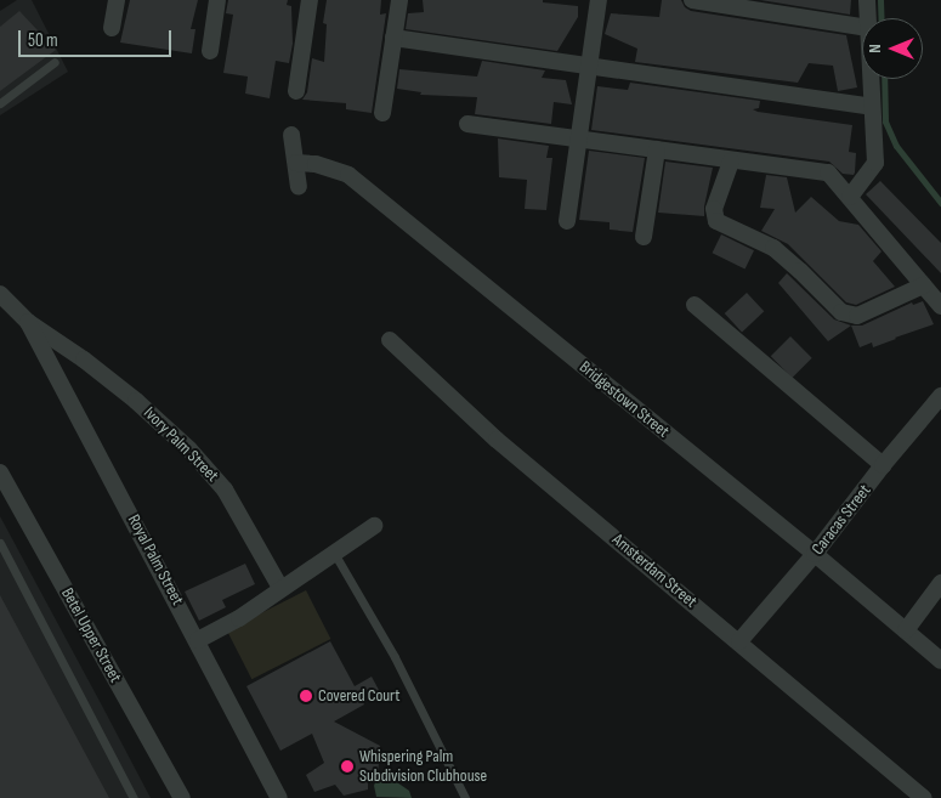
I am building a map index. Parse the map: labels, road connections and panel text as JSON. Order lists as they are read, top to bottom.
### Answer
{
  "streets": {
    "street": [
      "Bridgestown Street",
      "Ivory Palm Street",
      "Caracas Street",
      "Royal Palm Street",
      "Amsterdam Street",
      "Betel Upper Street"
    ]
  },
  "crossings": [
    ["Bridgestown Street", "Caracas Street"],
    ["Ivory Palm Street", "Royal Palm Street"],
    ["Caracas Street", "Amsterdam Street"]
  ],
  "places": ["Covered Court", "Whispering Palm Subdivision Clubhouse"],
  "scale_bar": "50 m",
  "north": "left"
}
